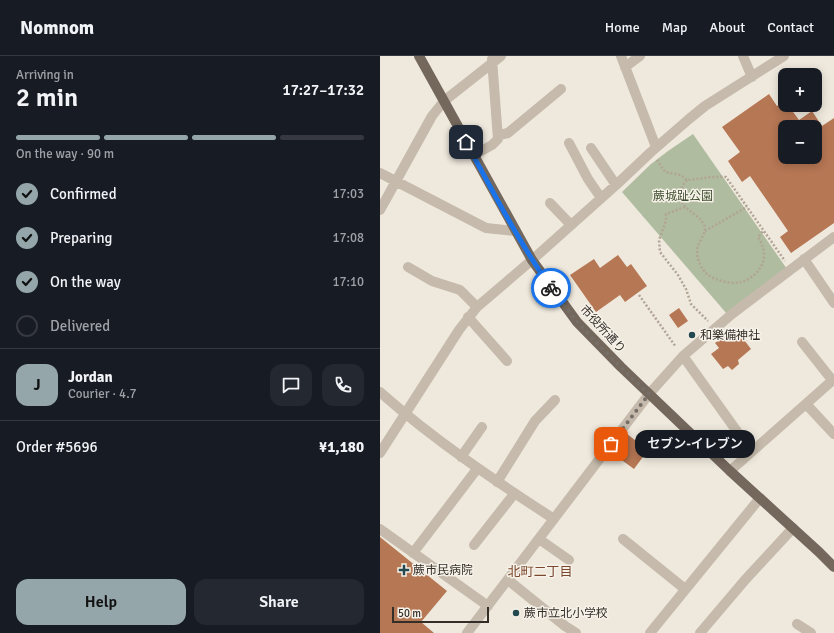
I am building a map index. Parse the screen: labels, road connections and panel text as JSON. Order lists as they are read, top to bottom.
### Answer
{
  "streets": {
    "main road": ["市役所通り"]
  },
  "districts": ["北町二丁目"],
  "parks": ["蕨城趾公園"],
  "places": {
    "other": ["和樂備神社", "セブン-イレブン", "蕨市立北小学校"],
    "health": ["蕨市民病院"]
  },
  "scale_bar": "50 m",
  "page": {
    "header": "Nomnom",
    "nav": [
      "Home",
      "Map",
      "About",
      "Contact"
    ],
    "heading": ["2 min", "Arriving in", "17:27–17:32"],
    "panel": [
      "Jordan",
      "Courier · 4.7",
      "Order #5696",
      "¥1,180"
    ],
    "map_buttons": ["+", "−"],
    "bar": "On the way · 90 m",
    "list": [
      ["Confirmed", "17:03"],
      ["Preparing", "17:08"],
      ["On the way", "17:10"],
      "Delivered"
    ],
    "round": "J",
    "bubble": "セブン-イレブン",
    "buttons": ["Help", "Share"],
    "scale": "50 m"
  }
}
